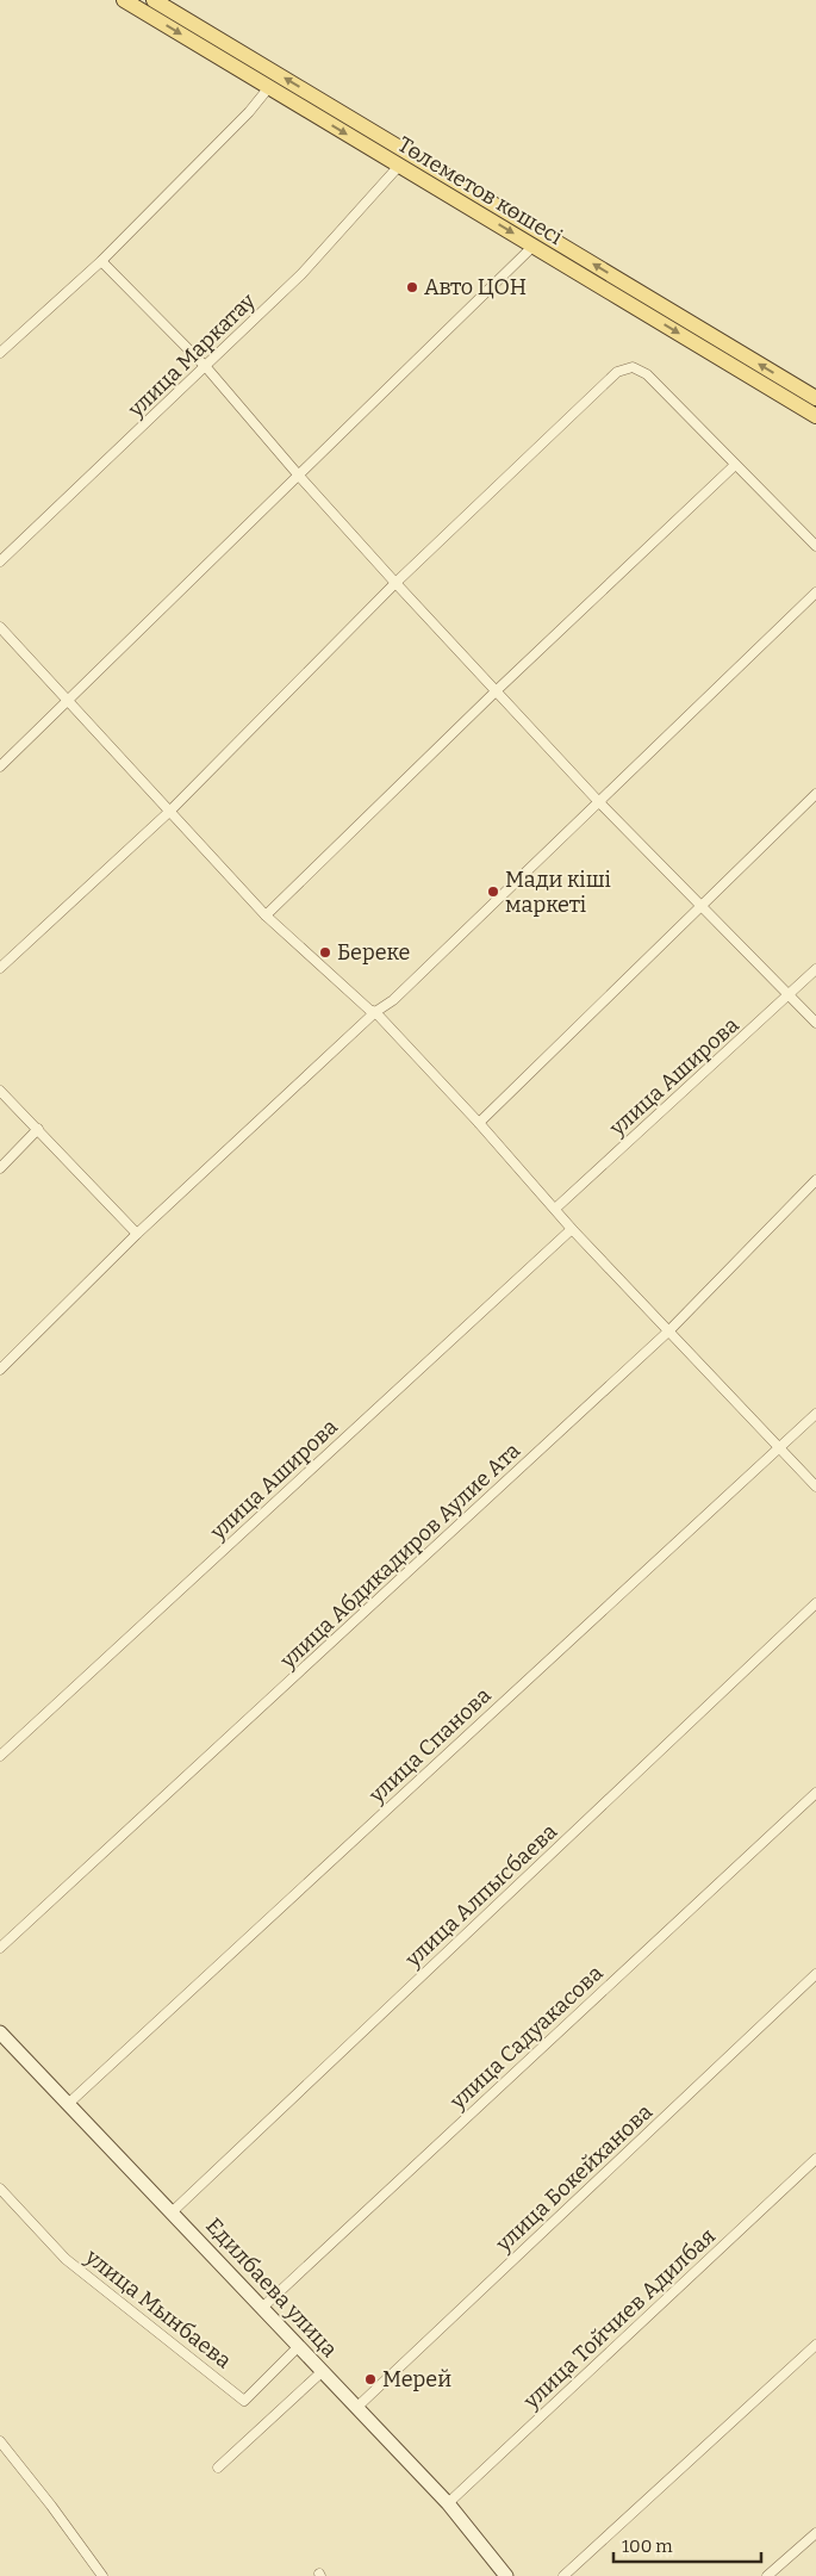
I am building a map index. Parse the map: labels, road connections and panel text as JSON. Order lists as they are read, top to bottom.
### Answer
{
  "streets": {
    "main road": ["Төлеметов көшесі"],
    "street": [
      "улица Маркатау",
      "улица Аширова",
      "улица Абдикадиров Аулие Ата",
      "улица Спанова",
      "улица Алпысбаева",
      "улица Садуакасова",
      "улица Бокейханова",
      "Едилбаева улица",
      "улица Мынбаева",
      "улица Тойчиев Адилбая"
    ]
  },
  "crossings": [
    ["Төлеметов көшесі", "улица Маркатау"],
    ["улица Спанова", "Едилбаева улица"],
    ["улица Алпысбаева", "Едилбаева улица"],
    ["улица Садуакасова", "Едилбаева улица"],
    ["улица Бокейханова", "Едилбаева улица"],
    ["Едилбаева улица", "улица Мынбаева"],
    ["Едилбаева улица", "улица Тойчиев Адилбая"]
  ],
  "places": [
    "Авто ЦОН",
    "Мади кіші маркеті",
    "Береке",
    "Мерей"
  ],
  "scale_bar": "100 m"
}
